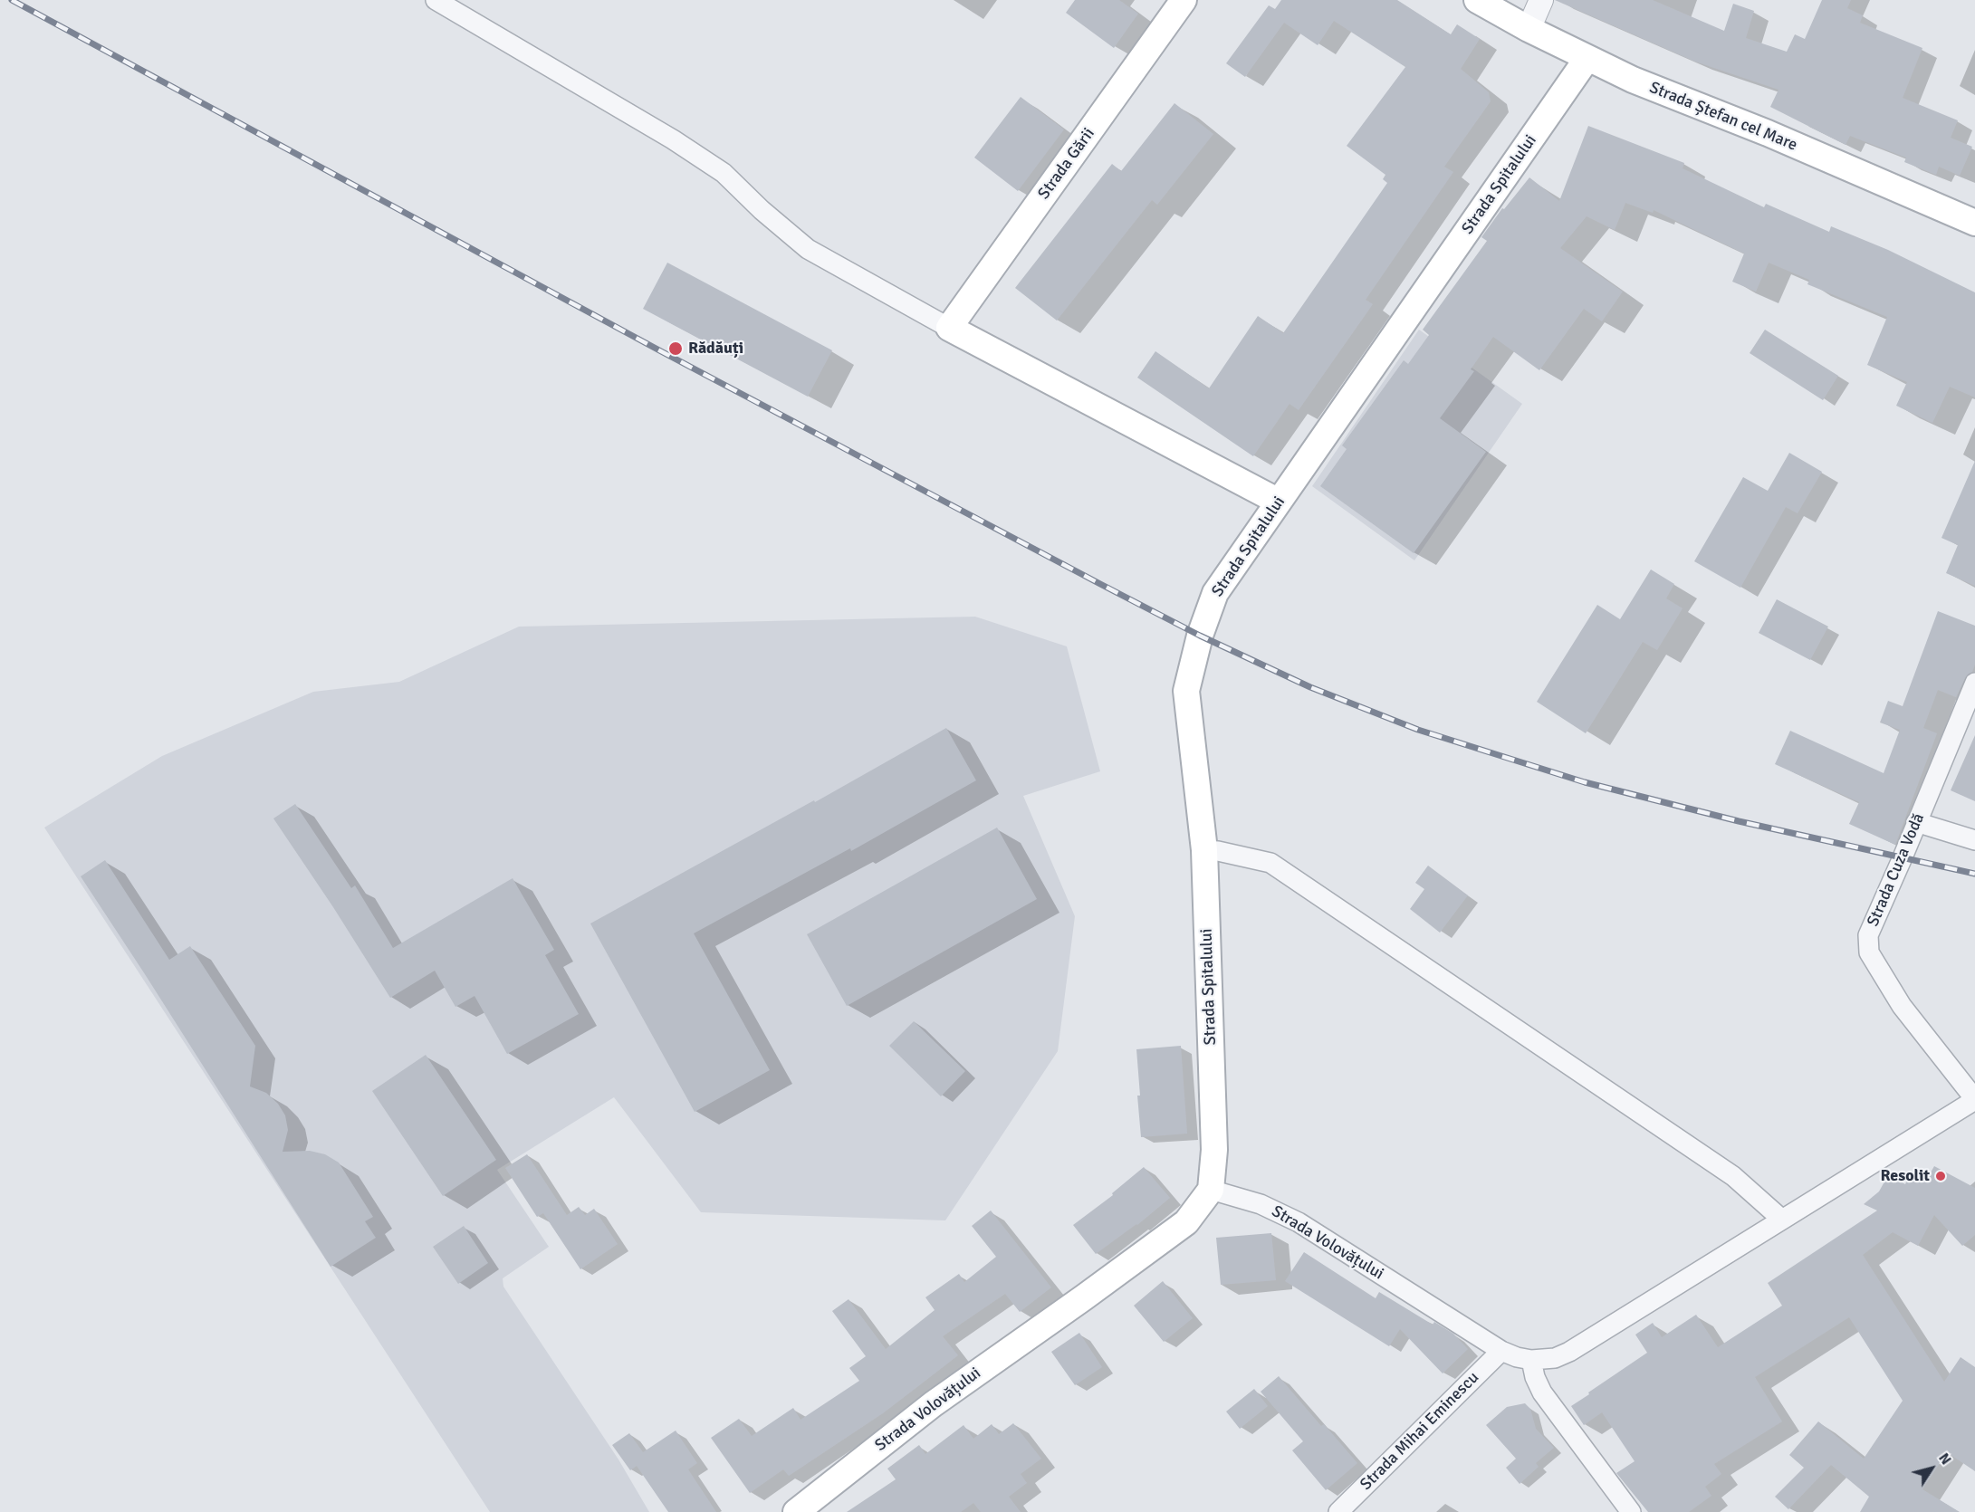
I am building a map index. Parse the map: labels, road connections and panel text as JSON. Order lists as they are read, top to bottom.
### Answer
{
  "streets": {
    "main road": [
      "Strada Ștefan cel Mare",
      "Strada Gării",
      "Strada Spitalului",
      "Strada Volovățului"
    ],
    "street": ["Strada Cuza Vodă", "Strada Mihai Eminescu"]
  },
  "crossings": [
    ["Strada Ștefan cel Mare", "Strada Spitalului"],
    ["Strada Spitalului", "Strada Volovățului"],
    ["Strada Cuza Vodă", "Strada Volovățului"],
    ["Strada Volovățului", "Strada Mihai Eminescu"]
  ],
  "places": ["Rădăuți", "Resolit"],
  "north": "top right"
}
